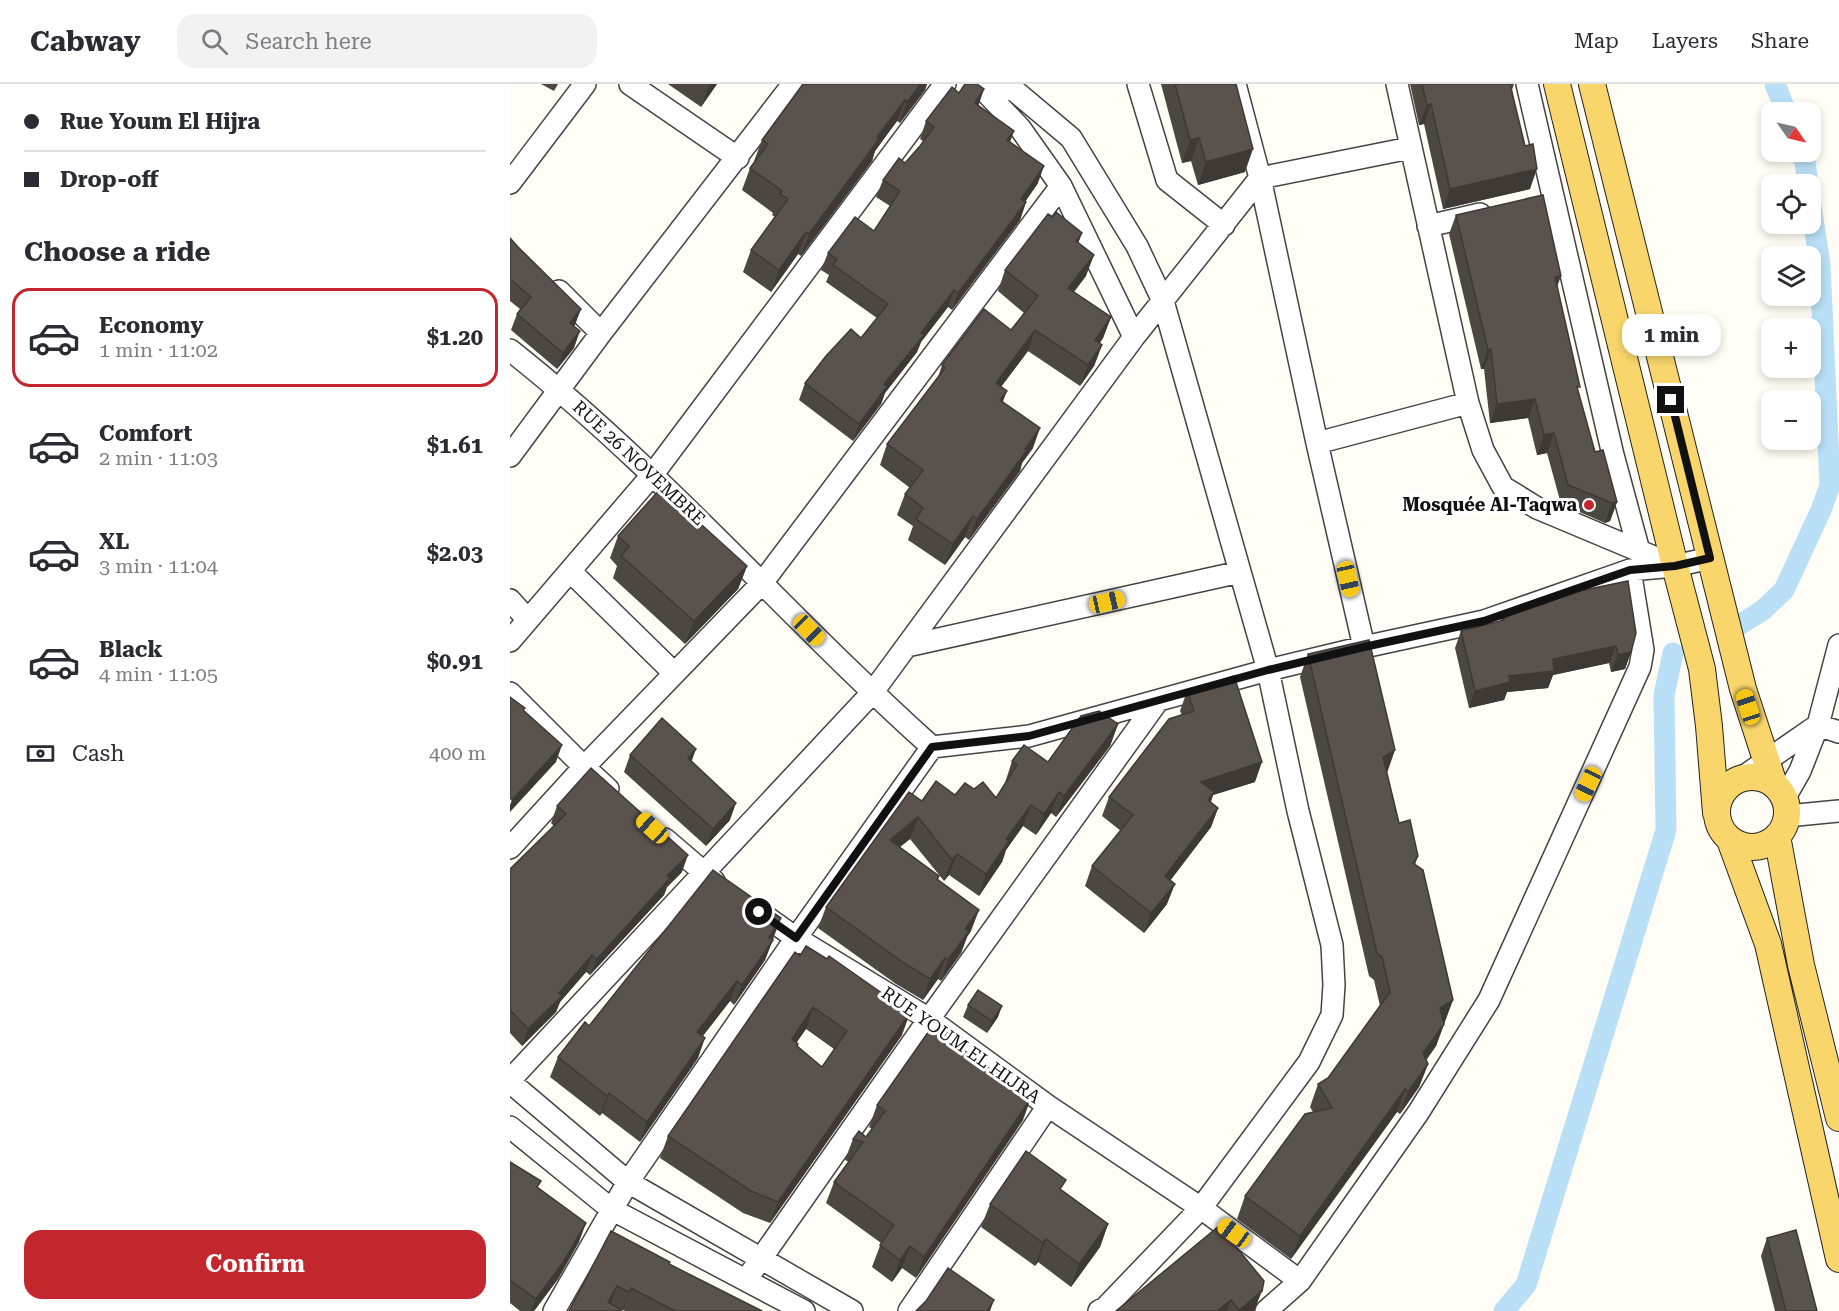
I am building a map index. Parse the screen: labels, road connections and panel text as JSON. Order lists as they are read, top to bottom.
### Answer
{
  "streets": {
    "street": ["RUE 26 NOVEMBRE", "RUE YOUM EL HIJRA"]
  },
  "places": ["Mosquée Al-Taqwa"],
  "north": "bottom right",
  "page": {
    "header": "Cabway",
    "search": "Search here",
    "nav": ["Map", "Layers", "Share"],
    "banner": ["Rue Youm El Hijra", "Drop-off"],
    "map_buttons": ["+", "−"],
    "heading": "Choose a ride",
    "list": [
      {
        "name": "Economy",
        "note": "1 min · 11:02",
        "value": "$1.20"
      },
      {
        "name": "Comfort",
        "note": "2 min · 11:03",
        "value": "$1.61"
      },
      {
        "name": "XL",
        "note": "3 min · 11:04",
        "value": "$2.03"
      },
      {
        "name": "Black",
        "note": "4 min · 11:05",
        "value": "$0.91"
      }
    ],
    "bubble": "1 min",
    "pay": ["Cash", "400 m"],
    "buttons": "Confirm"
  }
}
